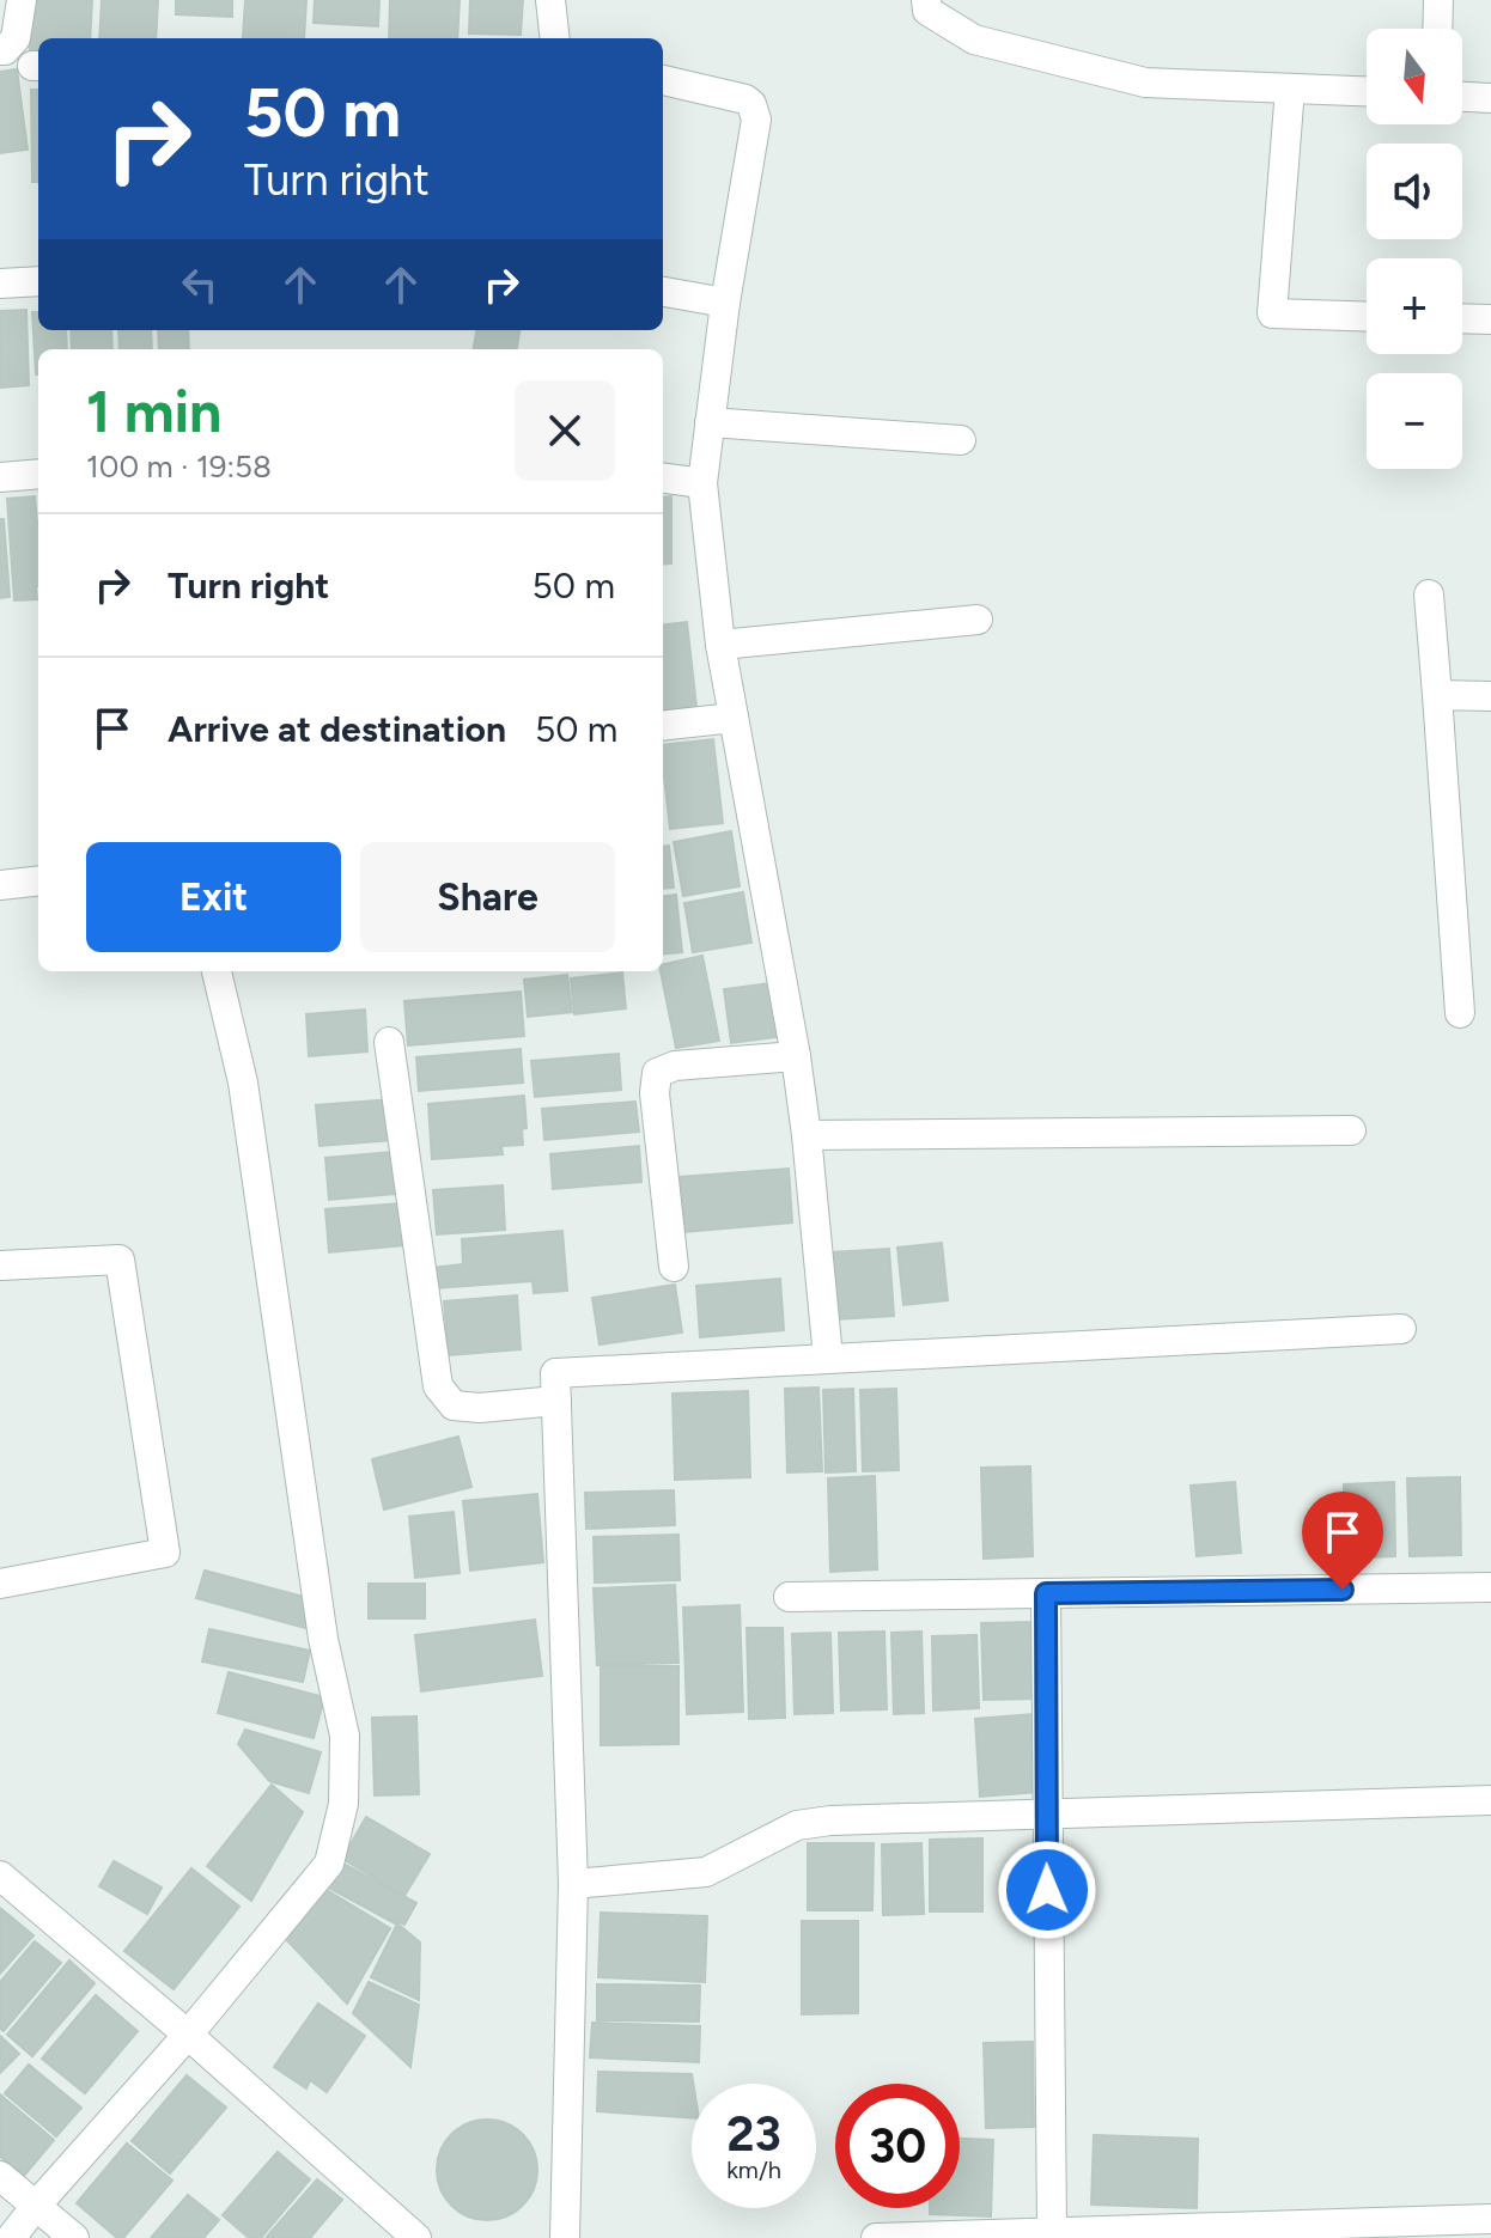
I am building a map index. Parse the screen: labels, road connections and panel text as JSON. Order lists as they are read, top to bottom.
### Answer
{
  "north": "bottom",
  "page": {
    "map_buttons": ["+", "−"],
    "turn": ["50 m", "Turn right"],
    "heading": ["1 min", "100 m · 19:58"],
    "list": [
      {
        "name": "Turn right",
        "value": "50 m"
      },
      {
        "name": "Arrive at destination",
        "value": "50 m"
      }
    ],
    "buttons": ["Exit", "Share"],
    "speed": "23 km/h",
    "limit": "30"
  }
}
